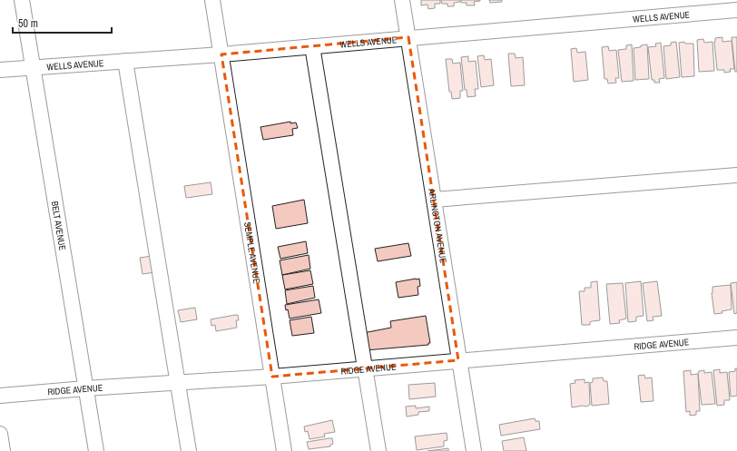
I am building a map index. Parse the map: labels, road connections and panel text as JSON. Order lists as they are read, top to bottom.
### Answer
{
  "streets": {
    "street": [
      "WELLS AVENUE",
      "BELT AVENUE",
      "ARLINGTON AVENUE",
      "SEMPLE AVENUE",
      "RIDGE AVENUE"
    ]
  },
  "crossings": [
    ["WELLS AVENUE", "BELT AVENUE"],
    ["WELLS AVENUE", "ARLINGTON AVENUE"],
    ["WELLS AVENUE", "SEMPLE AVENUE"],
    ["BELT AVENUE", "RIDGE AVENUE"],
    ["ARLINGTON AVENUE", "RIDGE AVENUE"],
    ["SEMPLE AVENUE", "RIDGE AVENUE"]
  ],
  "scale_bar": "50 m"
}
